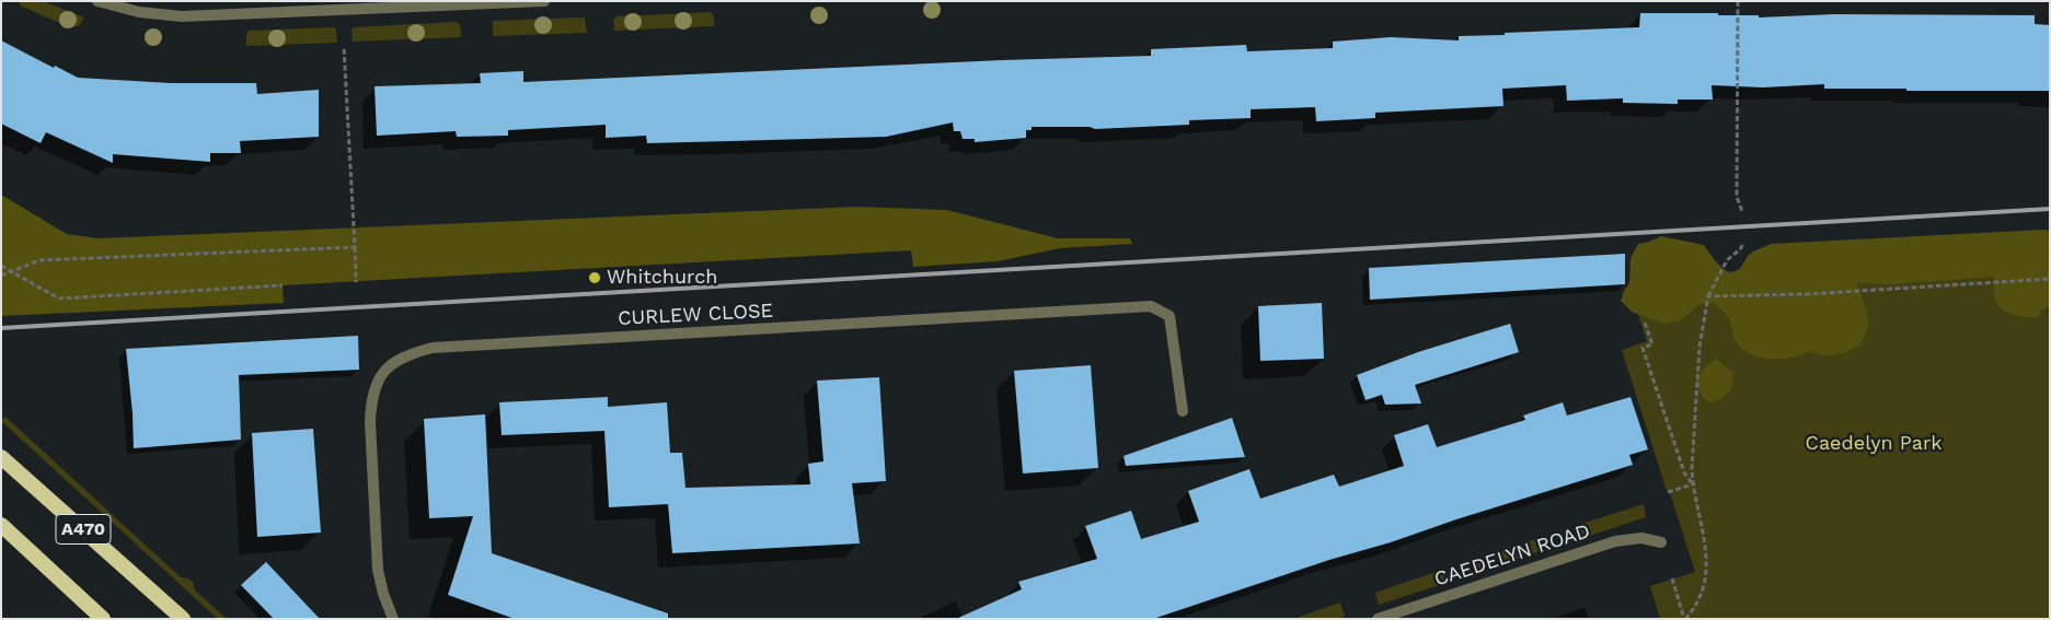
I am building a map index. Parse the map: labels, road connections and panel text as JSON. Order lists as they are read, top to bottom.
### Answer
{
  "streets": {
    "highway": ["A470"],
    "street": ["CURLEW CLOSE", "CAEDELYN ROAD"]
  },
  "parks": ["Caedelyn Park"],
  "places": ["Whitchurch"]
}
